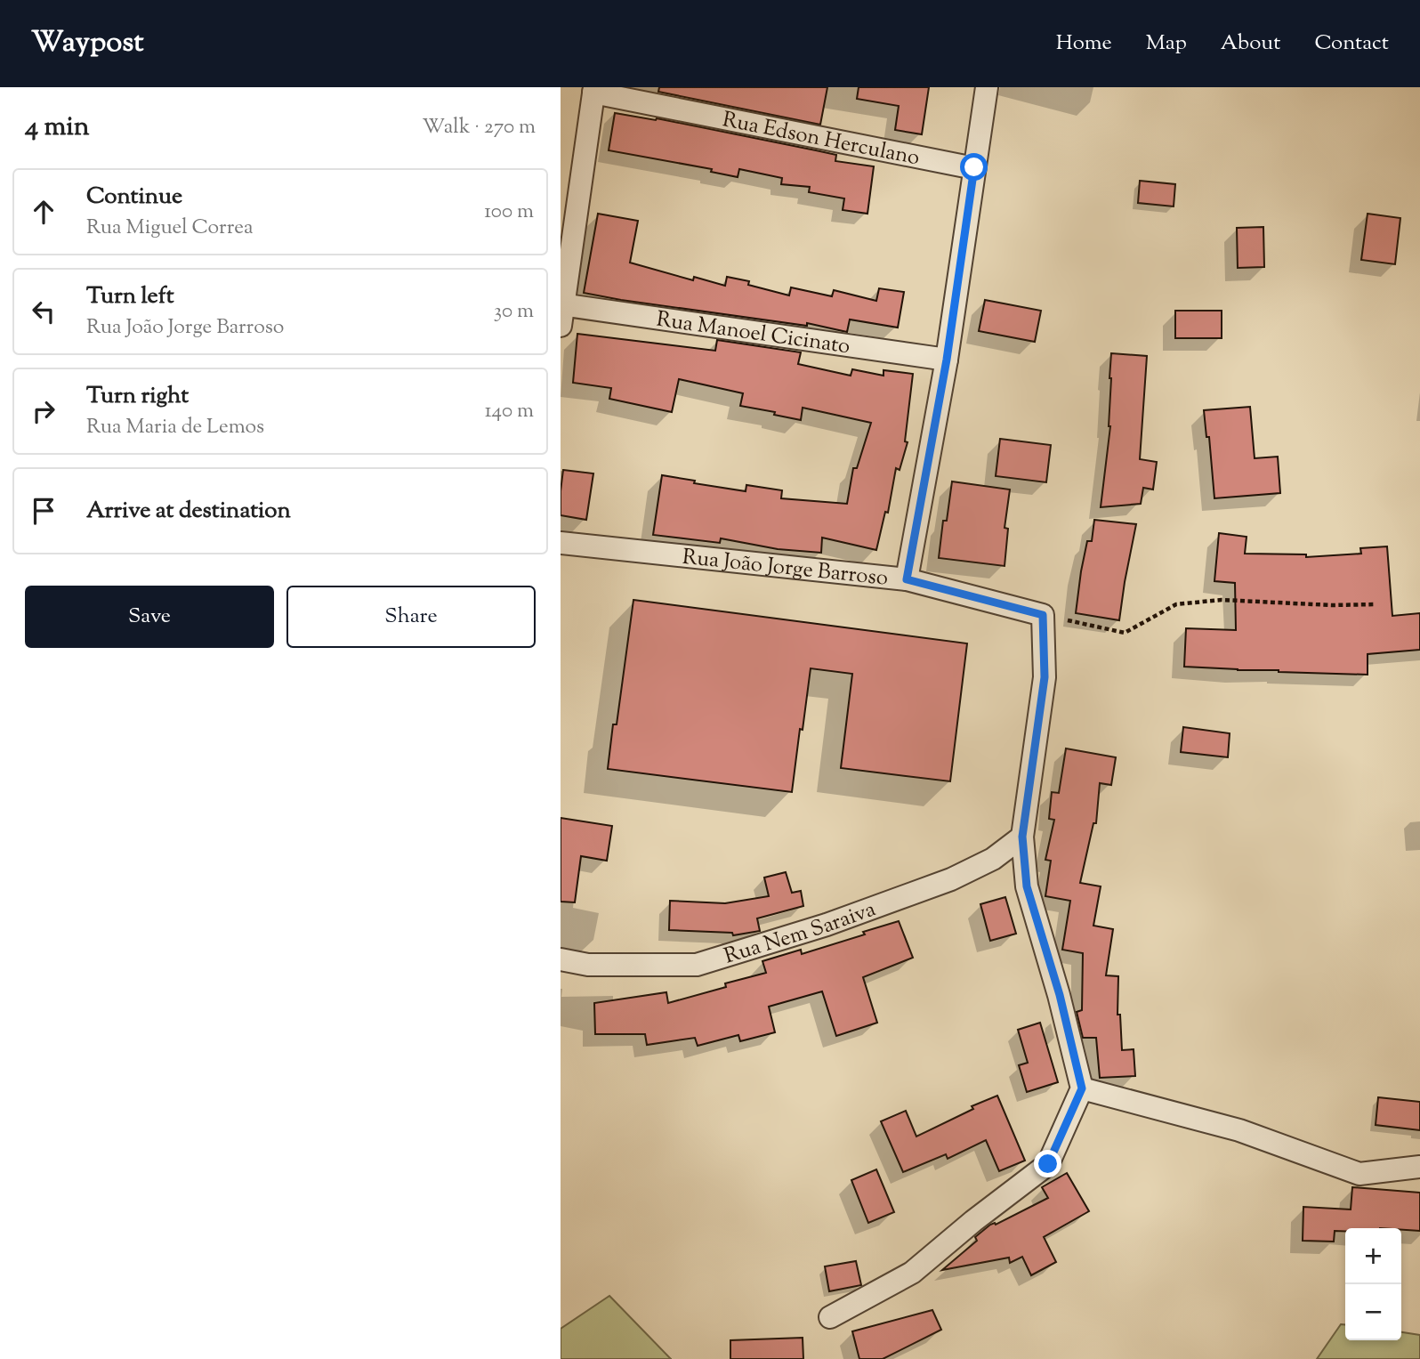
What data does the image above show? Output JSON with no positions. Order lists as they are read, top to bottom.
{
  "streets": {
    "street": [
      "Rua Edson Herculano",
      "Rua Manoel Cicinato",
      "Rua João Jorge Barroso",
      "Rua Nem Saraiva"
    ]
  },
  "page": {
    "header": "Waypost",
    "nav": [
      "Home",
      "Map",
      "About",
      "Contact"
    ],
    "heading": ["4 min", "Walk · 270 m"],
    "list": [
      ["Continue", "Rua Miguel Correa", "100 m"],
      ["Turn left", "Rua João Jorge Barroso", "30 m"],
      ["Turn right", "Rua Maria de Lemos", "140 m"],
      "Arrive at destination"
    ],
    "buttons": ["Save", "Share"],
    "map_buttons": ["+", "−"]
  }
}
